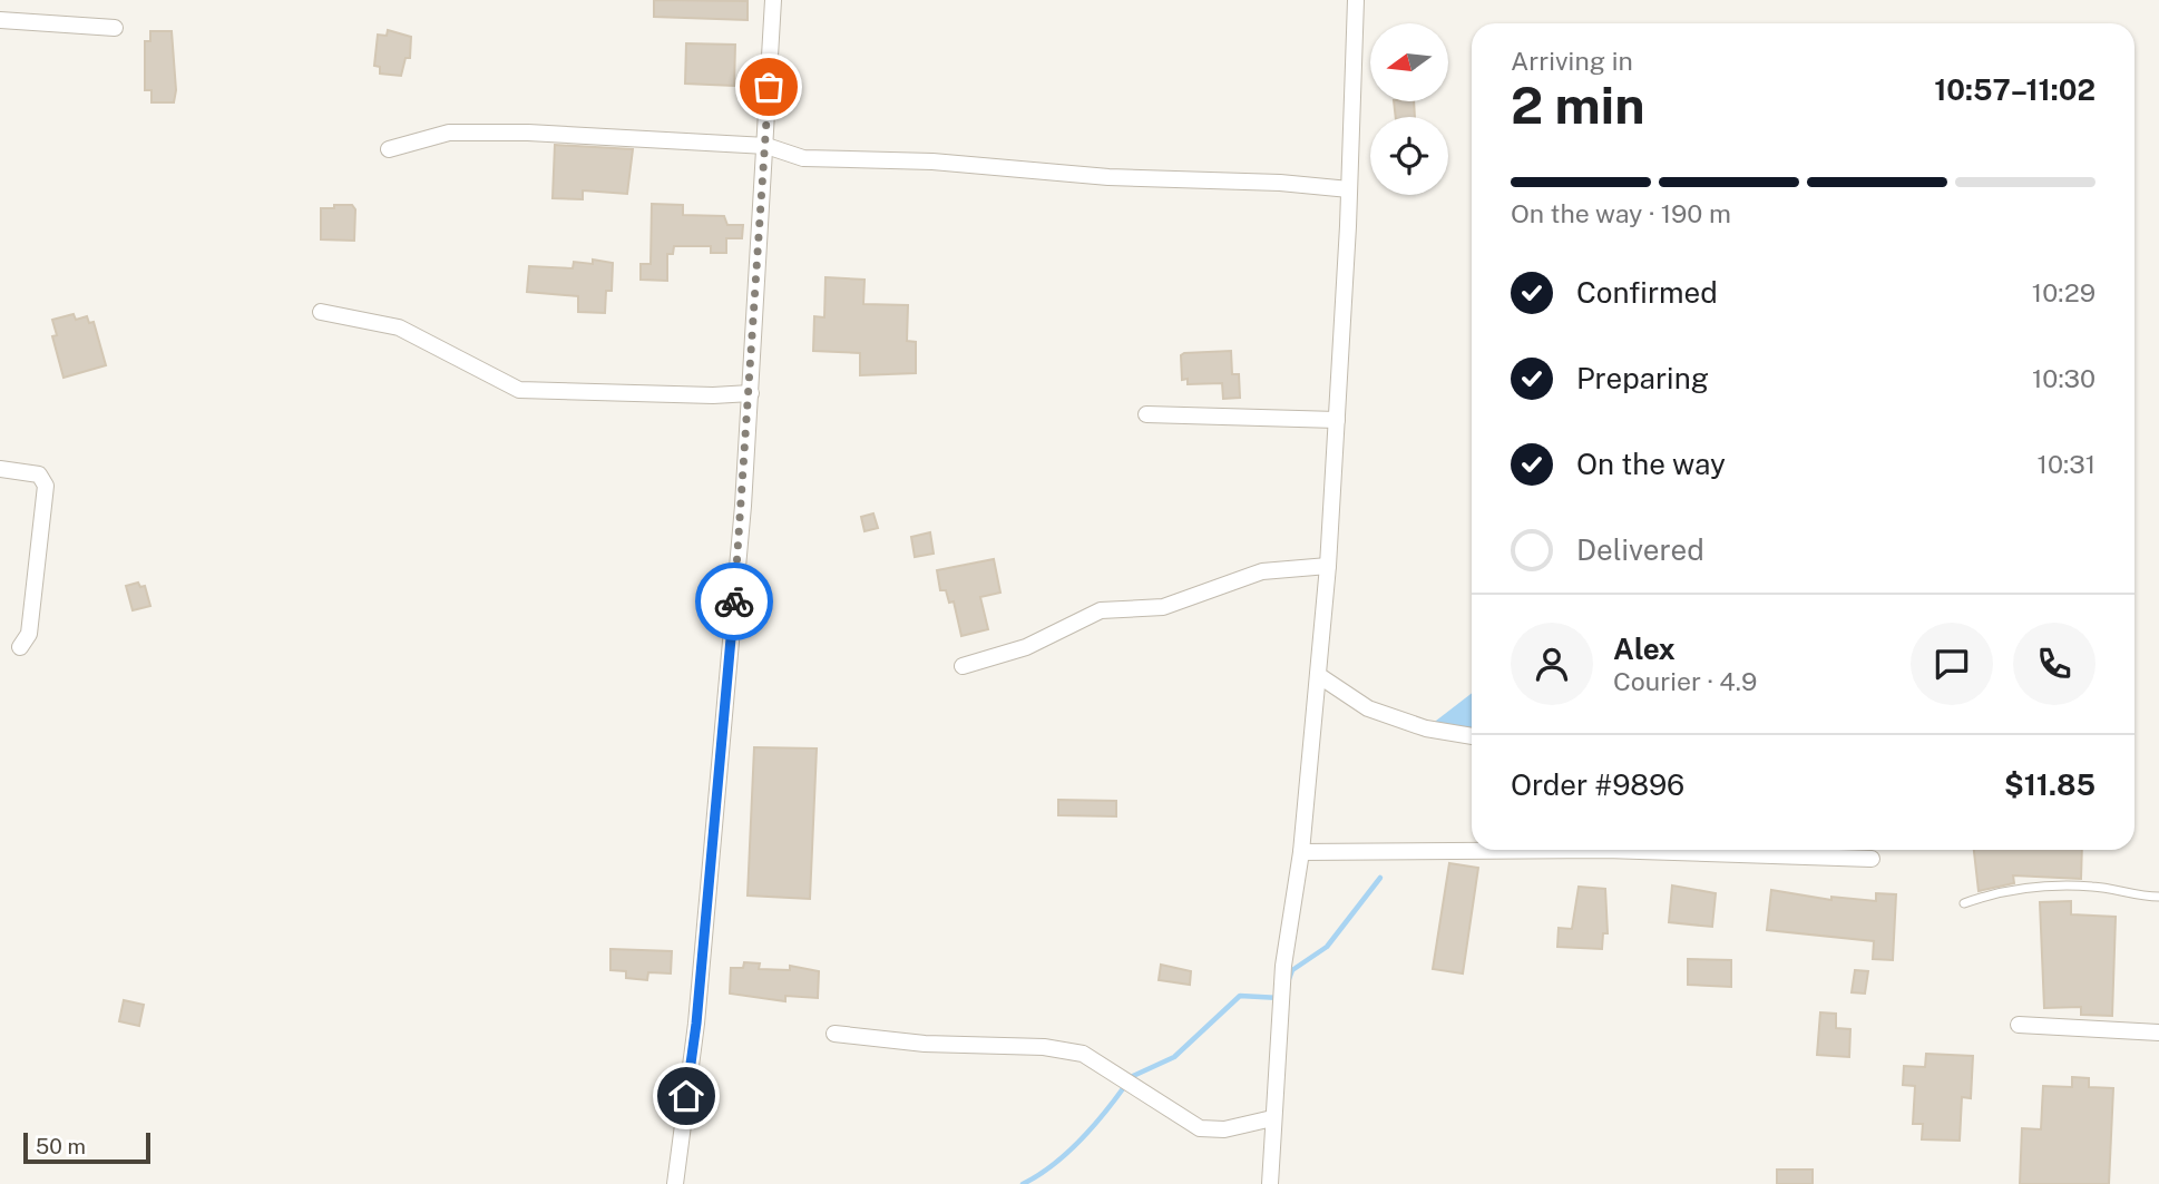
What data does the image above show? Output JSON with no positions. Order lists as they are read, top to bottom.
{
  "scale_bar": "50 m",
  "north": "left",
  "page": {
    "heading": ["2 min", "Arriving in", "10:57–11:02"],
    "panel": [
      "Alex",
      "Courier · 4.9",
      "Order #9896",
      "$11.85"
    ],
    "bar": "On the way · 190 m",
    "list": [
      ["Confirmed", "10:29"],
      ["Preparing", "10:30"],
      ["On the way", "10:31"],
      "Delivered"
    ],
    "scale": "50 m"
  }
}
